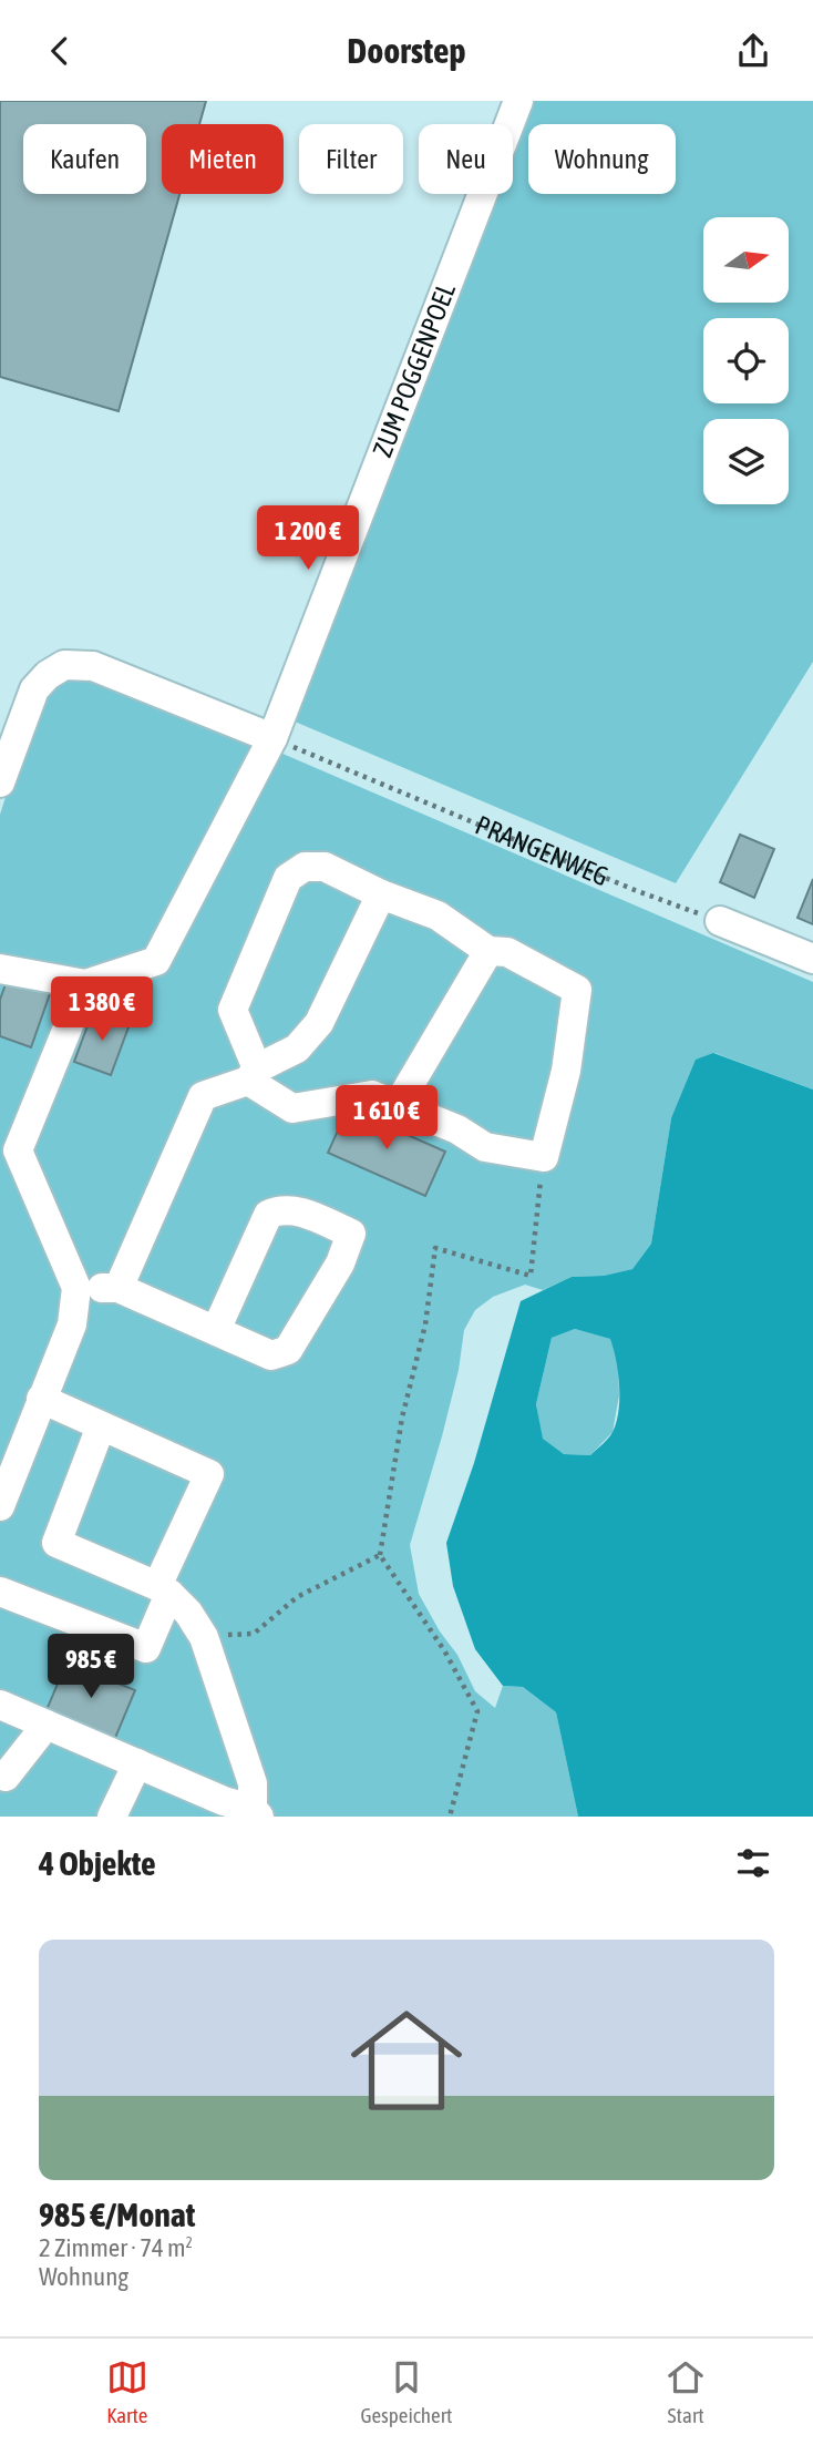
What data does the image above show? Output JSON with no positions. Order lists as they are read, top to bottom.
{
  "streets": {
    "street": ["ZUM POGGENPOEL"],
    "path": ["PRANGENWEG"]
  },
  "crossings": [
    ["ZUM POGGENPOEL", "PRANGENWEG"]
  ],
  "north": "right",
  "page": {
    "header": "Doorstep",
    "chip": [
      "Kaufen",
      "Mieten",
      "Filter",
      "Neu",
      "Wohnung"
    ],
    "price": [
      "1 200 €",
      "1 380 €",
      "1 610 €",
      "985 €"
    ],
    "heading": "4 Objekte",
    "list": [
      {
        "name": "985 €/Monat",
        "note": "2 Zimmer · 74 m² · Wohnung"
      }
    ],
    "tabs": ["Karte", "Gespeichert", "Start"]
  }
}
